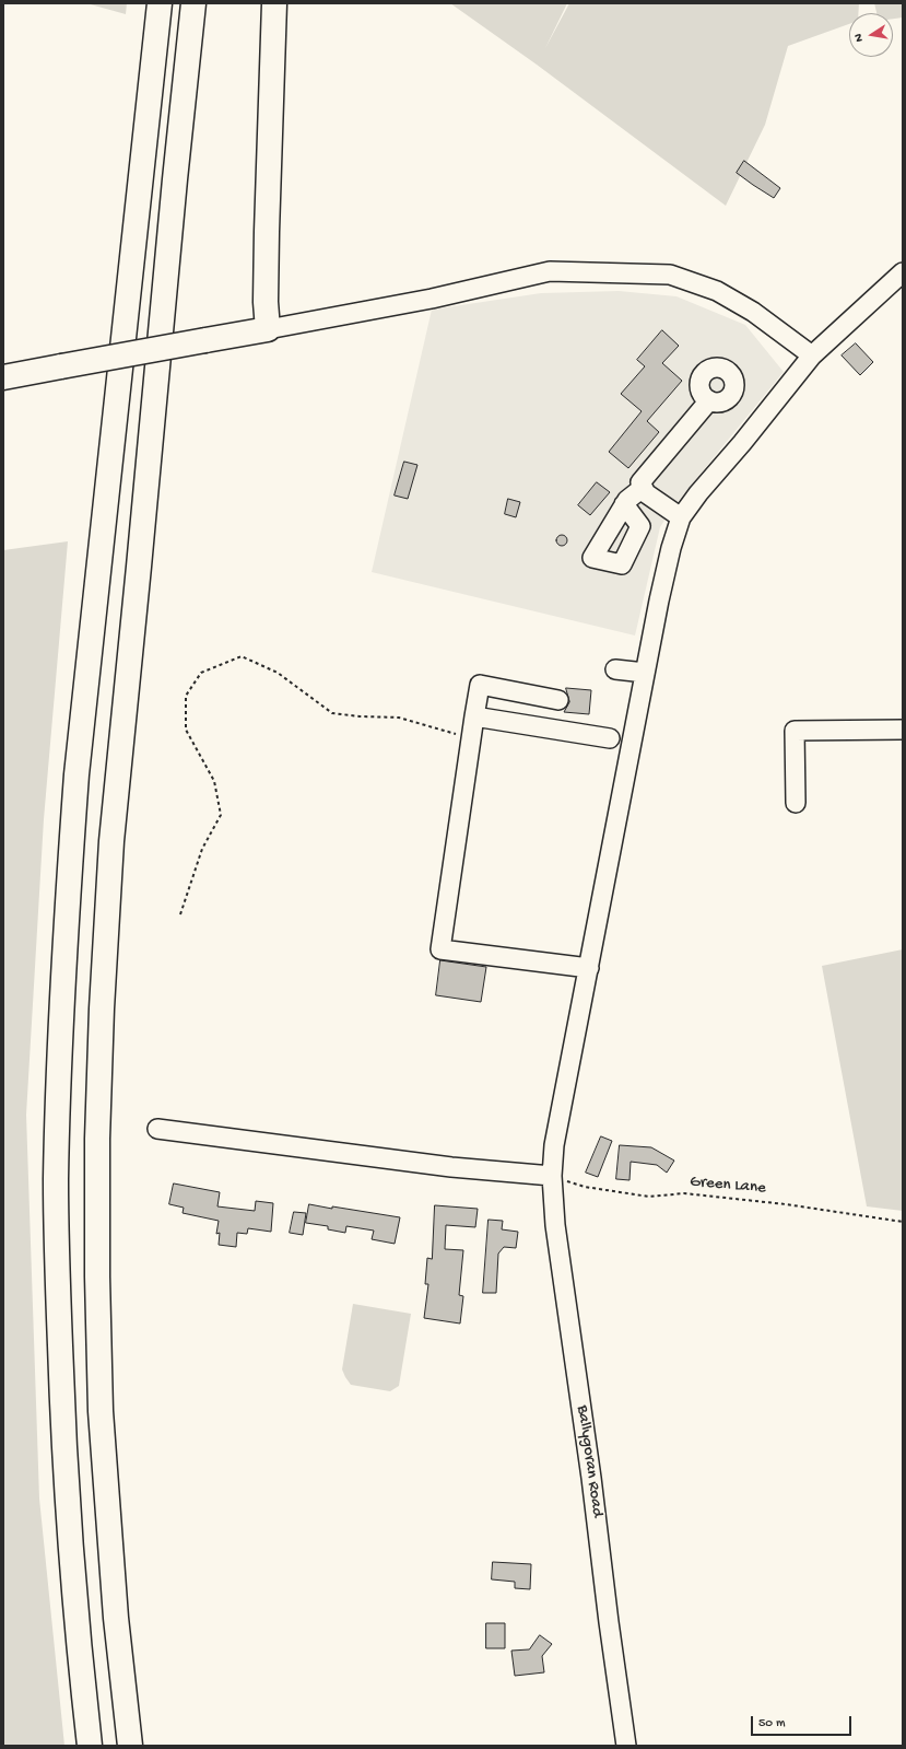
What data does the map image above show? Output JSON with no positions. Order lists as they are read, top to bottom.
{
  "streets": {
    "street": ["Ballygoran Road"],
    "path": ["Green Lane"]
  },
  "crossings": [
    ["Green Lane", "Ballygoran Road"]
  ],
  "scale_bar": "50 m",
  "north": "left"
}
